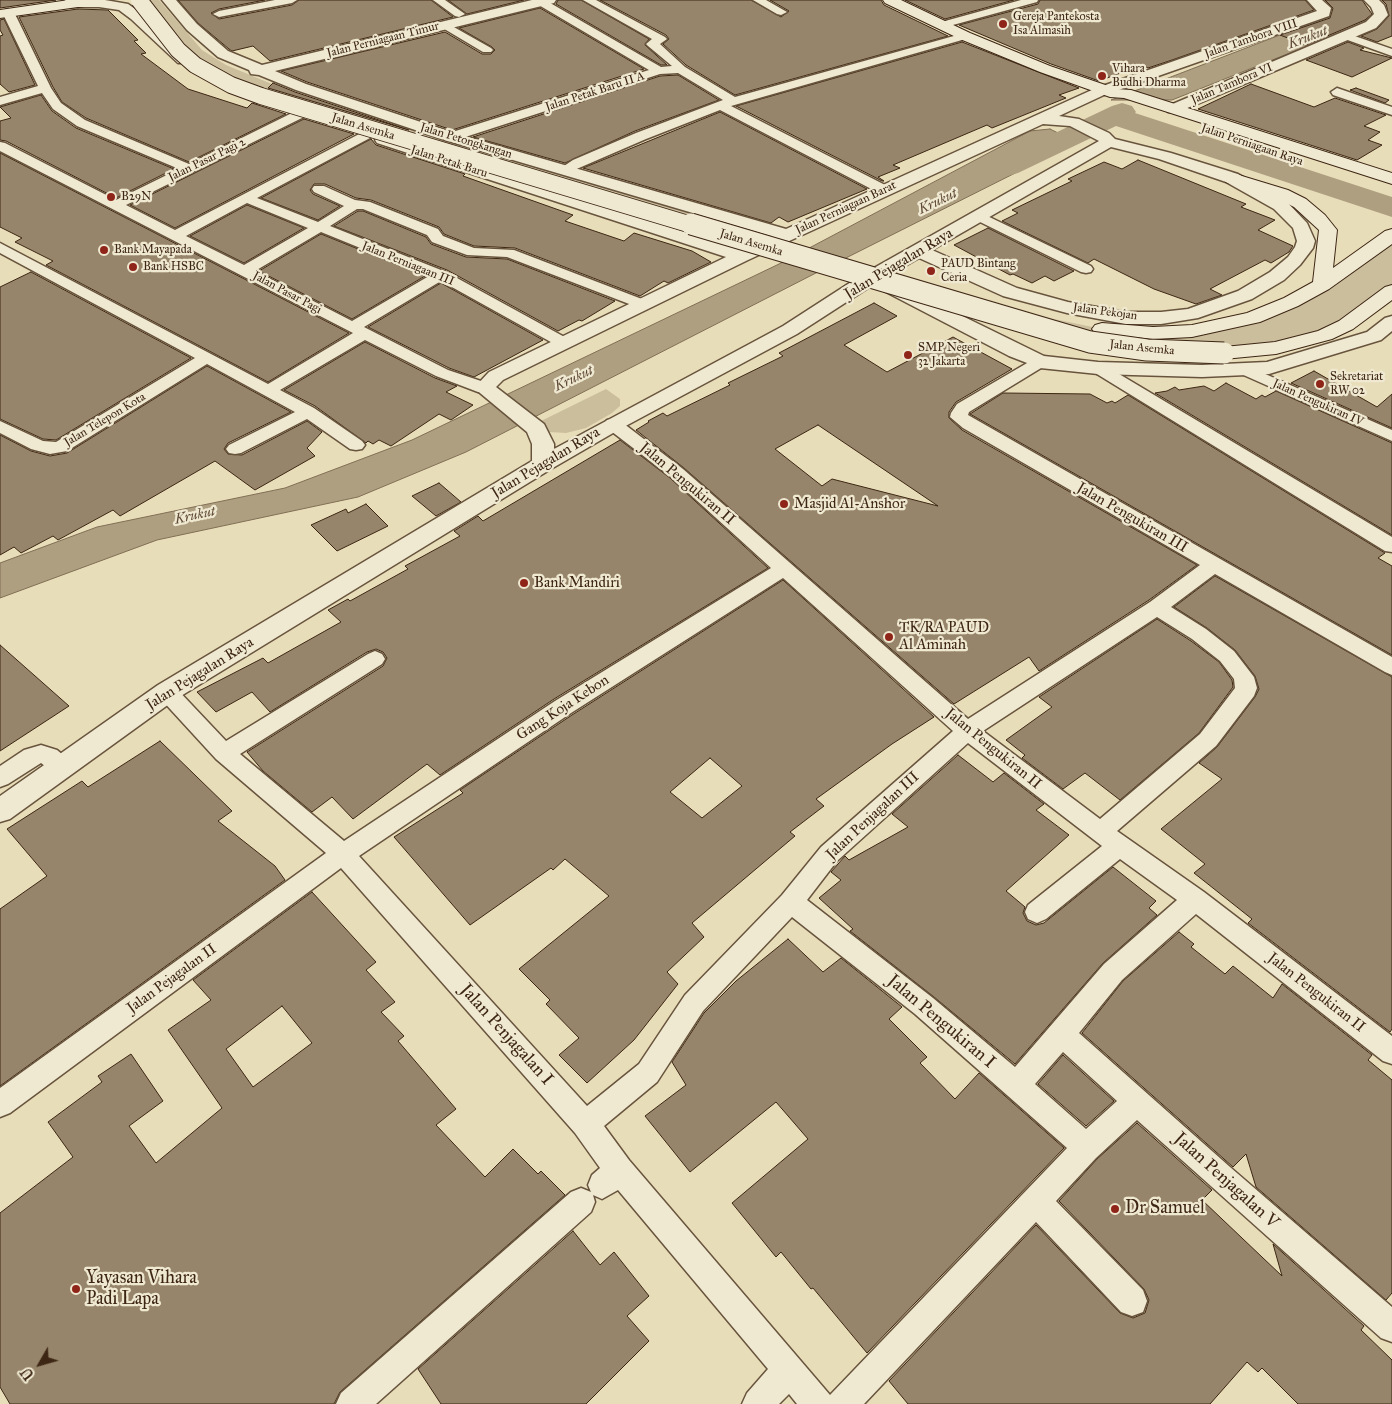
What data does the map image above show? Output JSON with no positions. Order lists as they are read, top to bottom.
{
  "streets": {
    "main road": ["Jalan Asemka", "Jalan Perniagaan Raya"],
    "street": [
      "Jalan Tambora VIII",
      "Jalan Perniagaan Timur",
      "Jalan Tambora VI",
      "Jalan Petak Baru II A",
      "Jalan Petongkangan",
      "Jalan Pasar Pagi 2",
      "Jalan Petak Baru",
      "Jalan Perniagaan Barat",
      "Jalan Perniagaan III",
      "Jalan Pejagalan Raya",
      "Jalan Pasar Pagi",
      "Jalan Pekojan",
      "Jalan Pengukiran IV",
      "Jalan Telepon Kota",
      "Jalan Pengukiran II",
      "Jalan Pengukiran III",
      "Gang Koja Kebon",
      "Jalan Penjagalan III",
      "Jalan Pejagalan II",
      "Jalan Pengukiran I",
      "Jalan Penjagalan I",
      "Jalan Penjagalan V"
    ]
  },
  "crossings": [
    ["Jalan Tambora VIII", "Jalan Perniagaan Raya"],
    ["Jalan Tambora VIII", "Jalan Perniagaan Barat"],
    ["Jalan Perniagaan Timur", "Jalan Petongkangan"],
    ["Jalan Perniagaan Timur", "Jalan Petak Baru"],
    ["Jalan Tambora VI", "Jalan Perniagaan Raya"],
    ["Jalan Petak Baru II A", "Jalan Petongkangan"],
    ["Jalan Petongkangan", "Jalan Perniagaan Barat"],
    ["Jalan Perniagaan Raya", "Jalan Perniagaan Barat"],
    ["Jalan Pasar Pagi 2", "Jalan Petak Baru"],
    ["Jalan Pasar Pagi 2", "Jalan Pasar Pagi"],
    ["Jalan Petak Baru", "Jalan Perniagaan Barat"],
    ["Jalan Perniagaan Barat", "Jalan Perniagaan III"],
    ["Jalan Perniagaan Barat", "Jalan Pasar Pagi"],
    ["Jalan Perniagaan Barat", "Jalan Pekojan"],
    ["Jalan Pejagalan Raya", "Jalan Pasar Pagi"],
    ["Jalan Pejagalan Raya", "Jalan Pekojan"],
    ["Jalan Pejagalan Raya", "Jalan Pengukiran II"],
    ["Jalan Pejagalan Raya", "Jalan Penjagalan I"],
    ["Jalan Pengukiran II", "Gang Koja Kebon"],
    ["Jalan Pengukiran II", "Jalan Penjagalan III"],
    ["Jalan Pengukiran III", "Jalan Penjagalan III"],
    ["Gang Koja Kebon", "Jalan Pejagalan II"],
    ["Gang Koja Kebon", "Jalan Penjagalan I"],
    ["Jalan Penjagalan III", "Jalan Pengukiran I"],
    ["Jalan Penjagalan III", "Jalan Penjagalan I"],
    ["Jalan Pejagalan II", "Jalan Penjagalan I"]
  ],
  "water": ["Krukut"],
  "places": [
    "Gereja Pantekosta Isa Almasih",
    "Vihara Budhi Dharma",
    "B29N",
    "Bank Mayapada",
    "Bank HSBC",
    "PAUD Bintang Ceria",
    "SMP Negeri 32 Jakarta",
    "Sekretariat RW 02",
    "Masjid Al-Anshor",
    "Bank Mandiri",
    "TK/RA PAUD Al Aminah",
    "Dr Samuel",
    "Yayasan Vihara Padi Lapa"
  ],
  "north": "bottom left"
}
